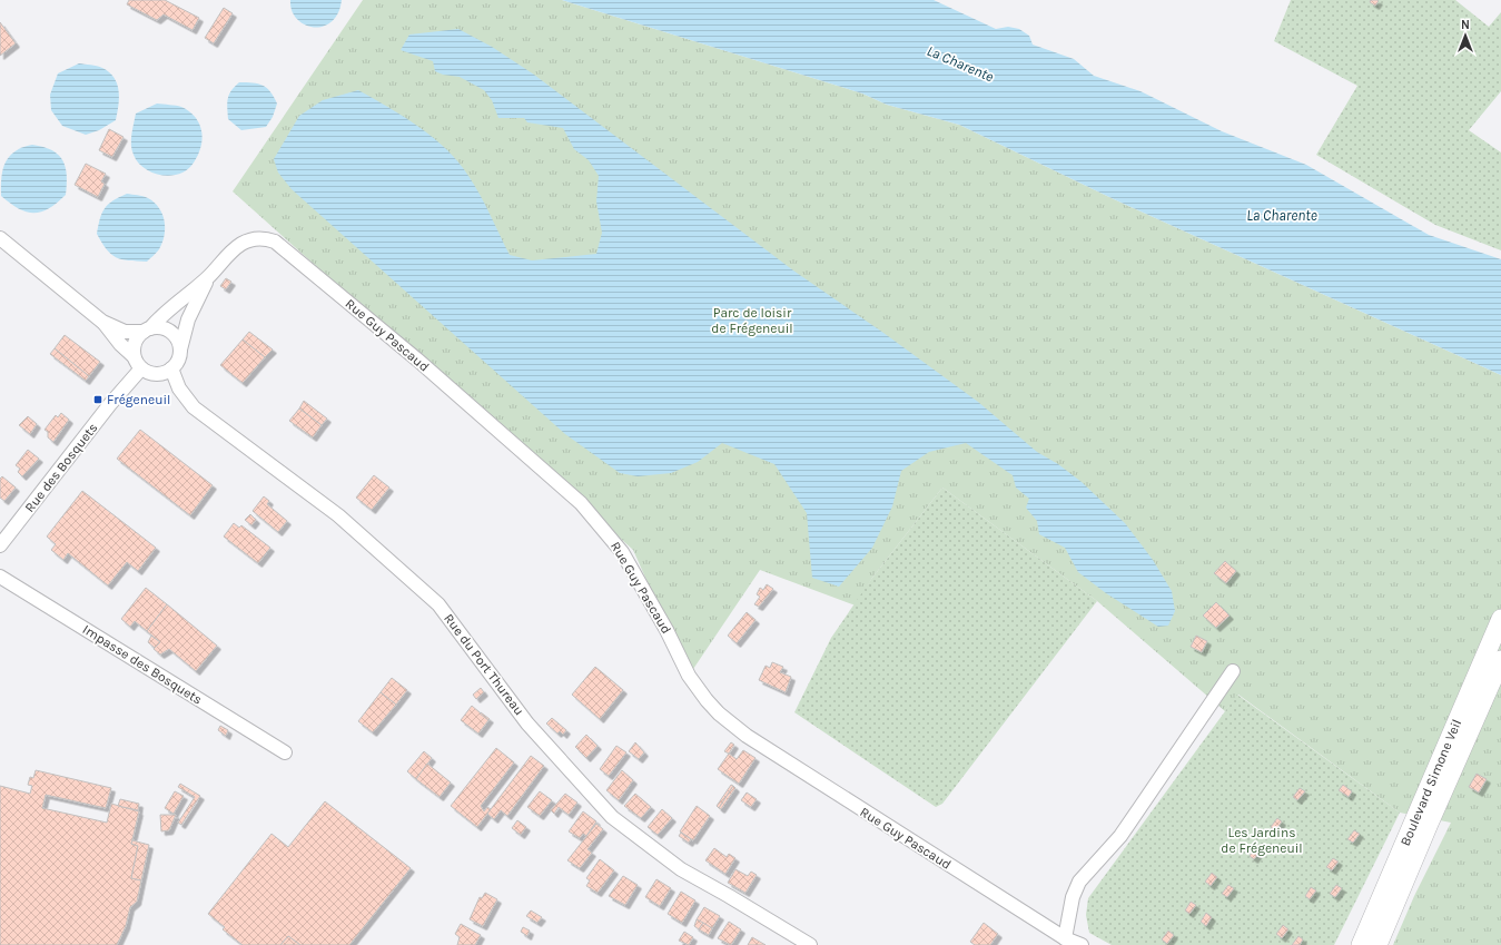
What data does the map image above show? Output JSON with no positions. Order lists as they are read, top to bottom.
{
  "streets": {
    "main road": ["Boulevard Simone Veil"],
    "street": [
      "Rue Guy Pascaud",
      "Rue des Bosquets",
      "Impasse des Bosquets",
      "Rue du Port Thureau"
    ]
  },
  "crossings": [
    ["Rue Guy Pascaud", "Rue des Bosquets"],
    ["Rue Guy Pascaud", "Rue du Port Thureau"],
    ["Rue des Bosquets", "Rue du Port Thureau"]
  ],
  "water": ["La Charente"],
  "parks": ["Parc de loisir de Frégeneuil", "Les Jardins de Frégeneuil"],
  "places": {
    "transit": ["Frégeneuil"]
  },
  "north": "top"
}
